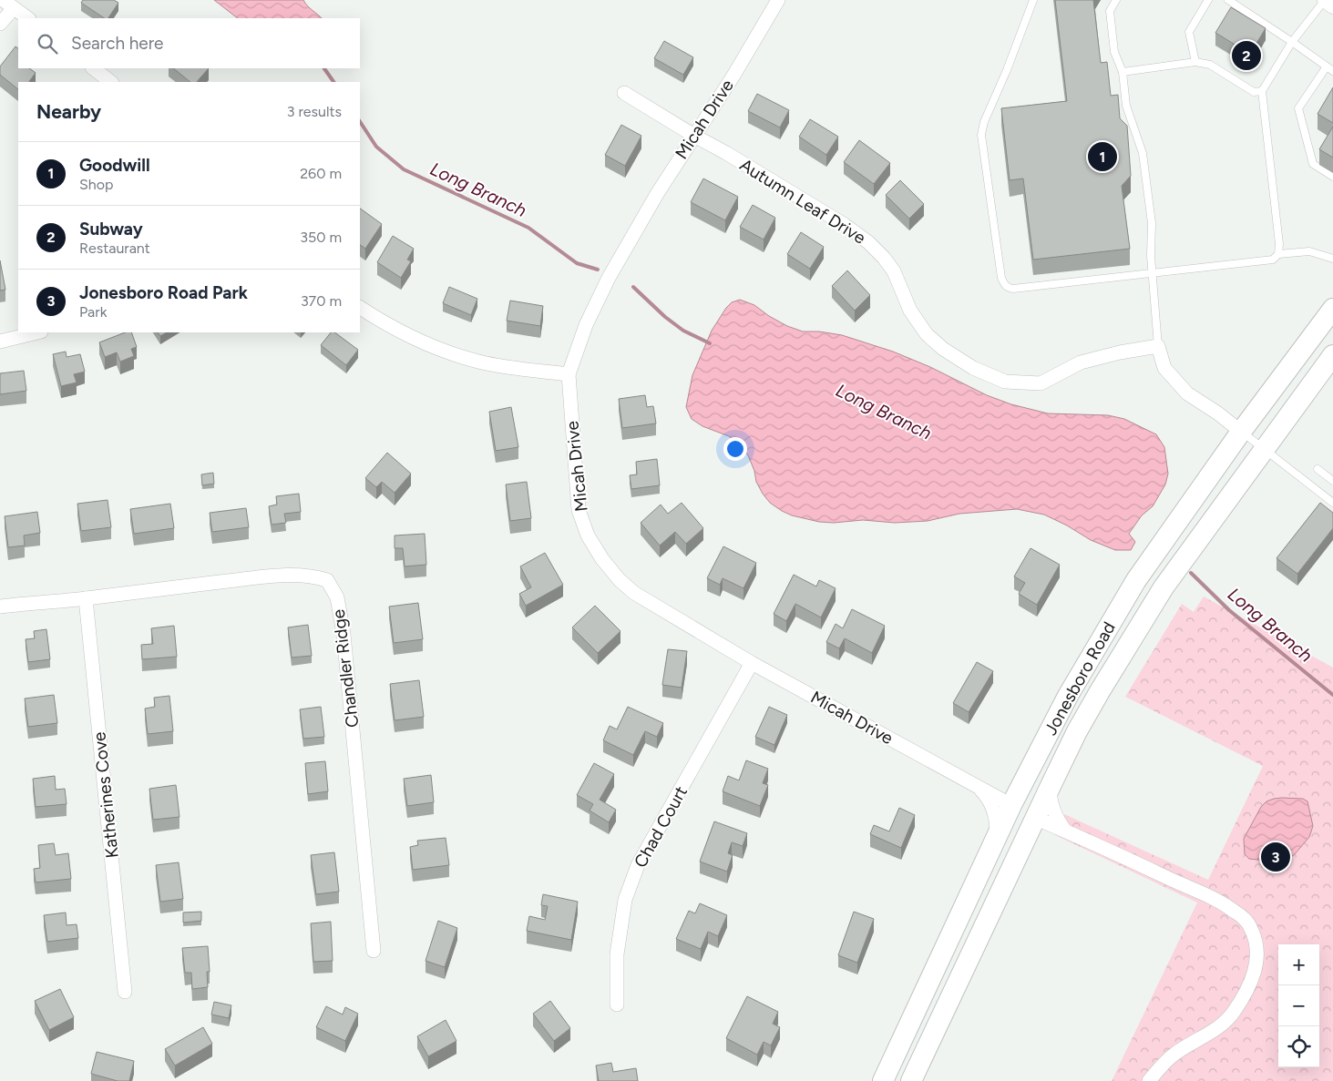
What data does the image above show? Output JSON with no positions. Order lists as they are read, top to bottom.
{
  "streets": {
    "main road": ["Jonesboro Road"],
    "street": [
      "Micah Drive",
      "Autumn Leaf Drive",
      "Chandler Ridge",
      "Katherines Cove",
      "Chad Court"
    ]
  },
  "crossings": [
    ["Micah Drive", "Autumn Leaf Drive"],
    ["Micah Drive", "Jonesboro Road"],
    ["Micah Drive", "Chad Court"],
    ["Chandler Ridge", "Katherines Cove"]
  ],
  "water": ["Long Branch"],
  "page": {
    "search": "Search here",
    "pins": ["2", "1", "3"],
    "heading": ["Nearby", "3 results"],
    "list": [
      {
        "mark": "1",
        "name": "Goodwill",
        "note": "Shop",
        "value": "260 m"
      },
      {
        "mark": "2",
        "name": "Subway",
        "note": "Restaurant",
        "value": "350 m"
      },
      {
        "mark": "3",
        "name": "Jonesboro Road Park",
        "note": "Park",
        "value": "370 m"
      }
    ],
    "map_buttons": ["+", "−"]
  }
}
